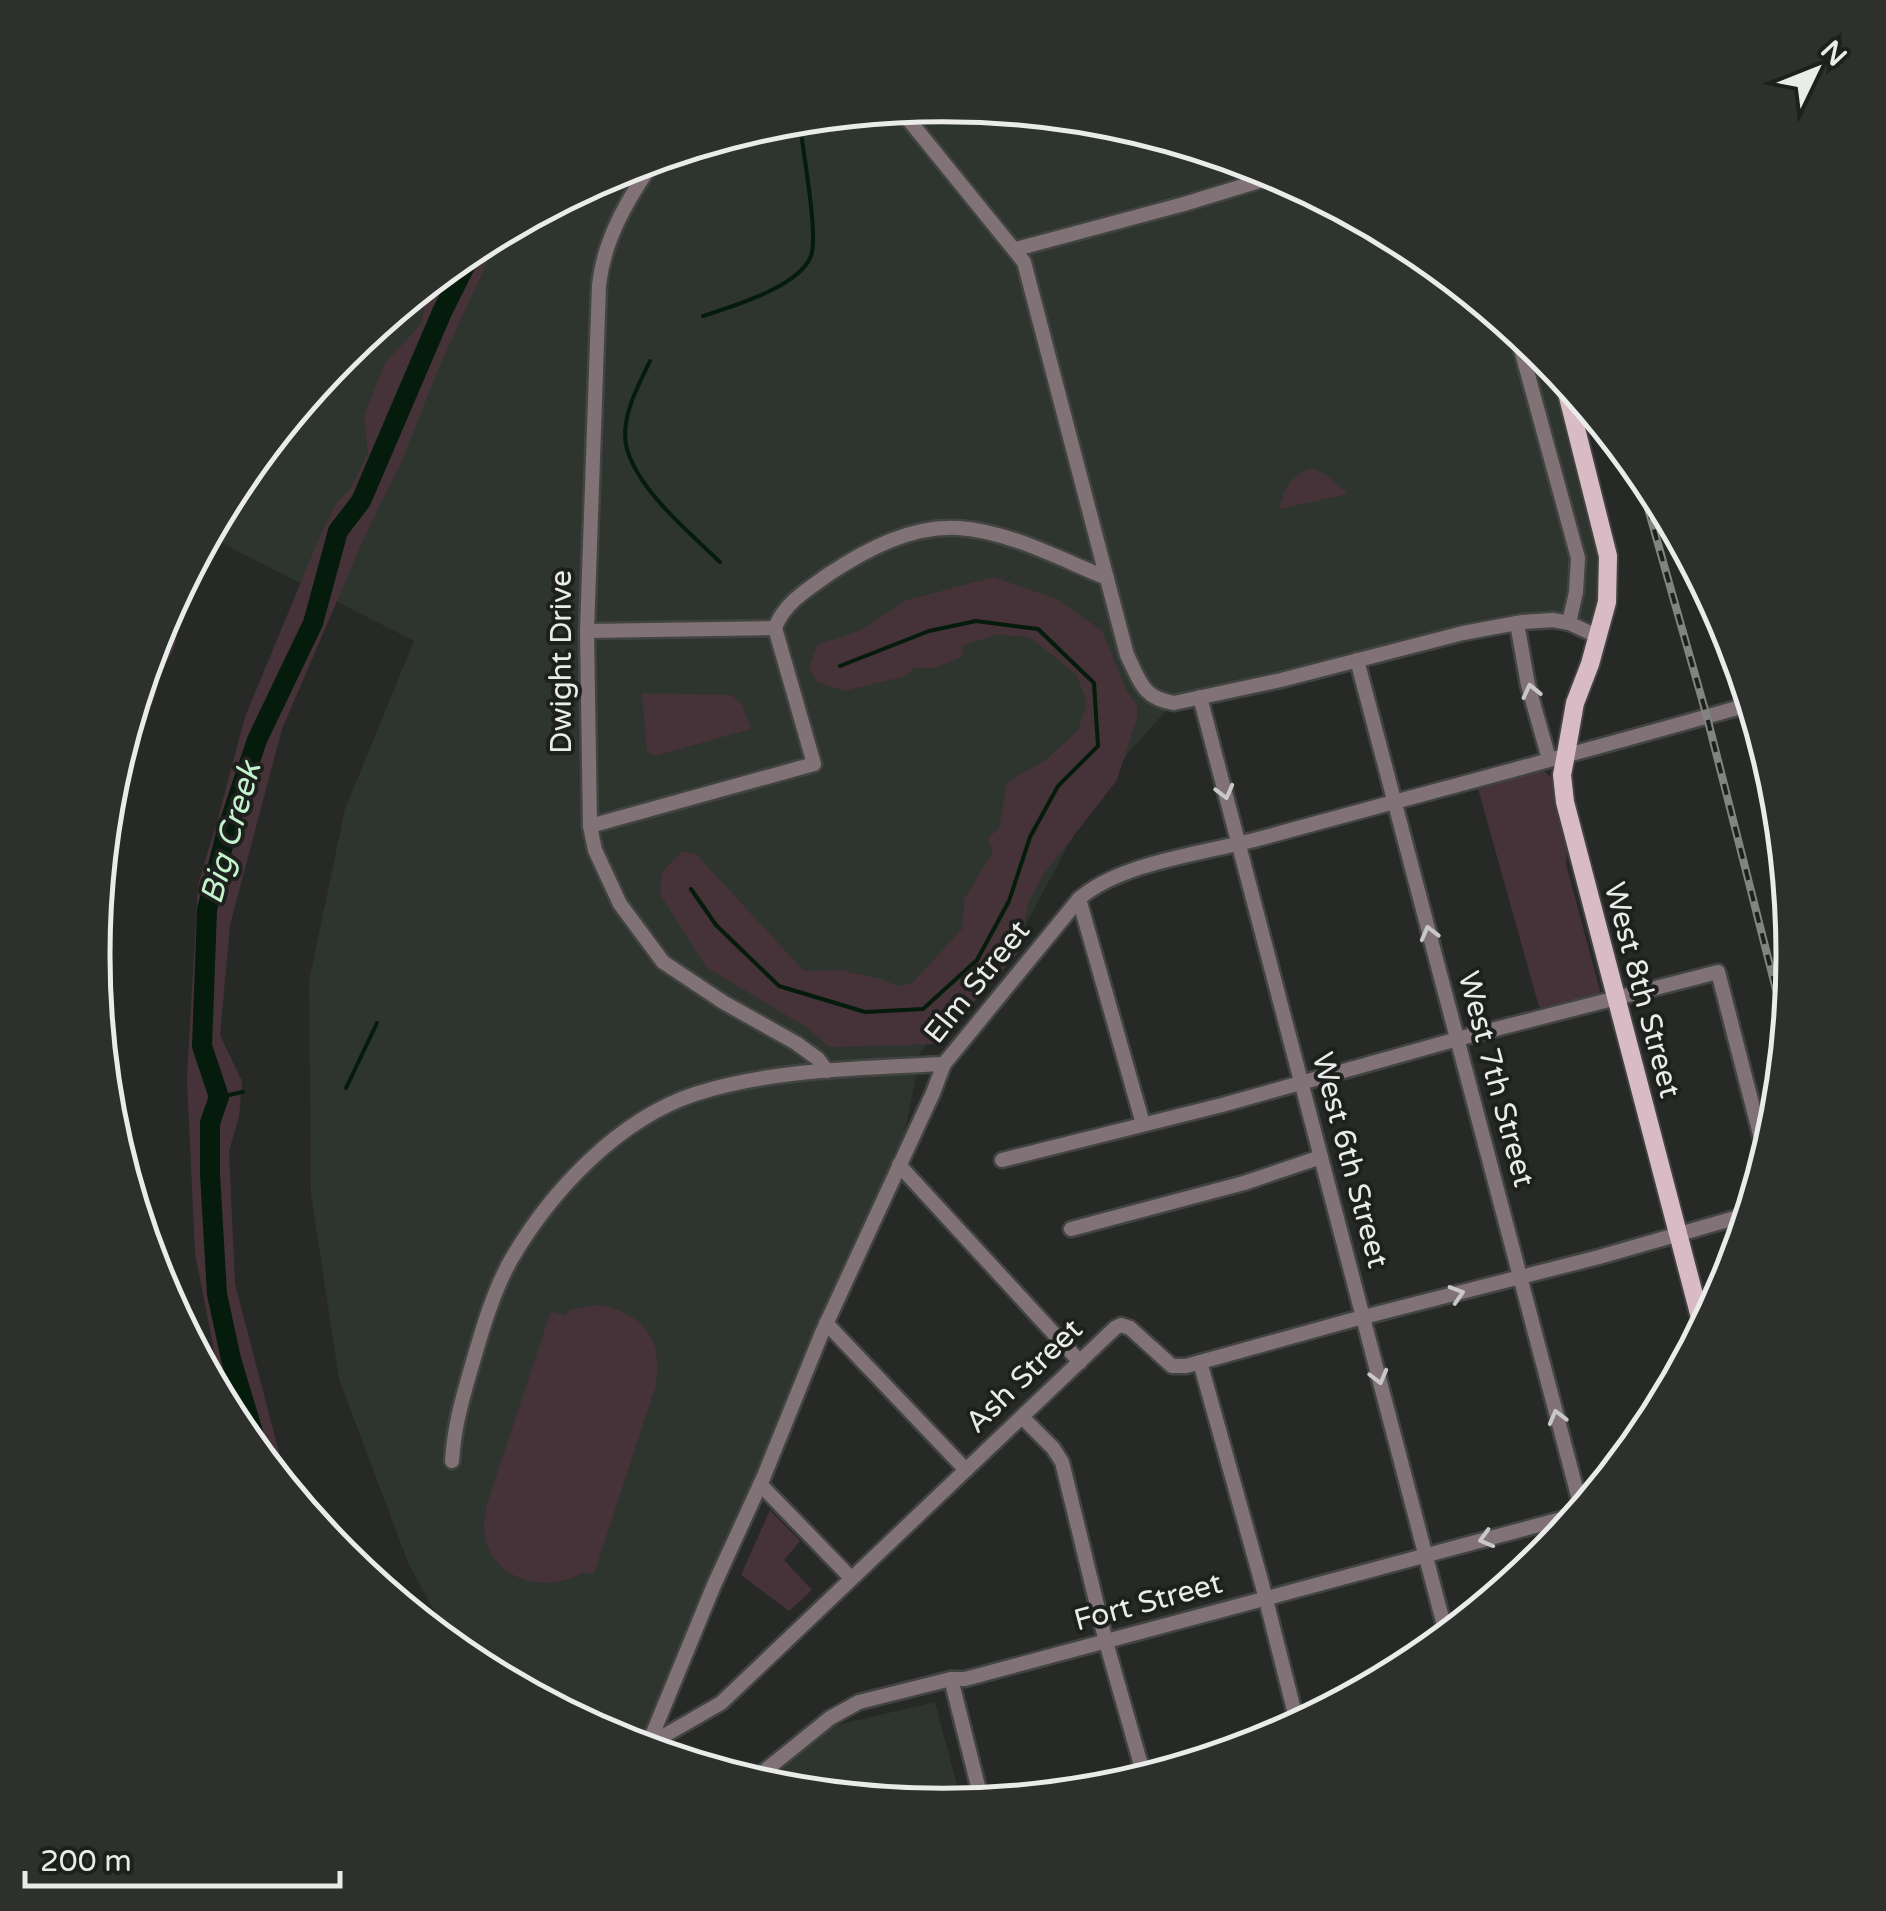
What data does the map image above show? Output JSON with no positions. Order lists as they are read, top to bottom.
{
  "streets": {
    "main road": ["West 8th Street"],
    "street": [
      "Dwight Drive",
      "Elm Street",
      "West 7th Street",
      "West 6th Street",
      "Ash Street",
      "Fort Street"
    ]
  },
  "crossings": [
    ["Elm Street", "West 8th Street"],
    ["Elm Street", "West 7th Street"],
    ["Elm Street", "West 6th Street"],
    ["West 8th Street", "Ash Street"],
    ["West 7th Street", "Ash Street"],
    ["West 6th Street", "Ash Street"],
    ["West 6th Street", "Fort Street"]
  ],
  "one_way": ["West 7th Street", "West 6th Street"],
  "water": ["Big Creek"],
  "scale_bar": "200 m",
  "north": "top right"
}
